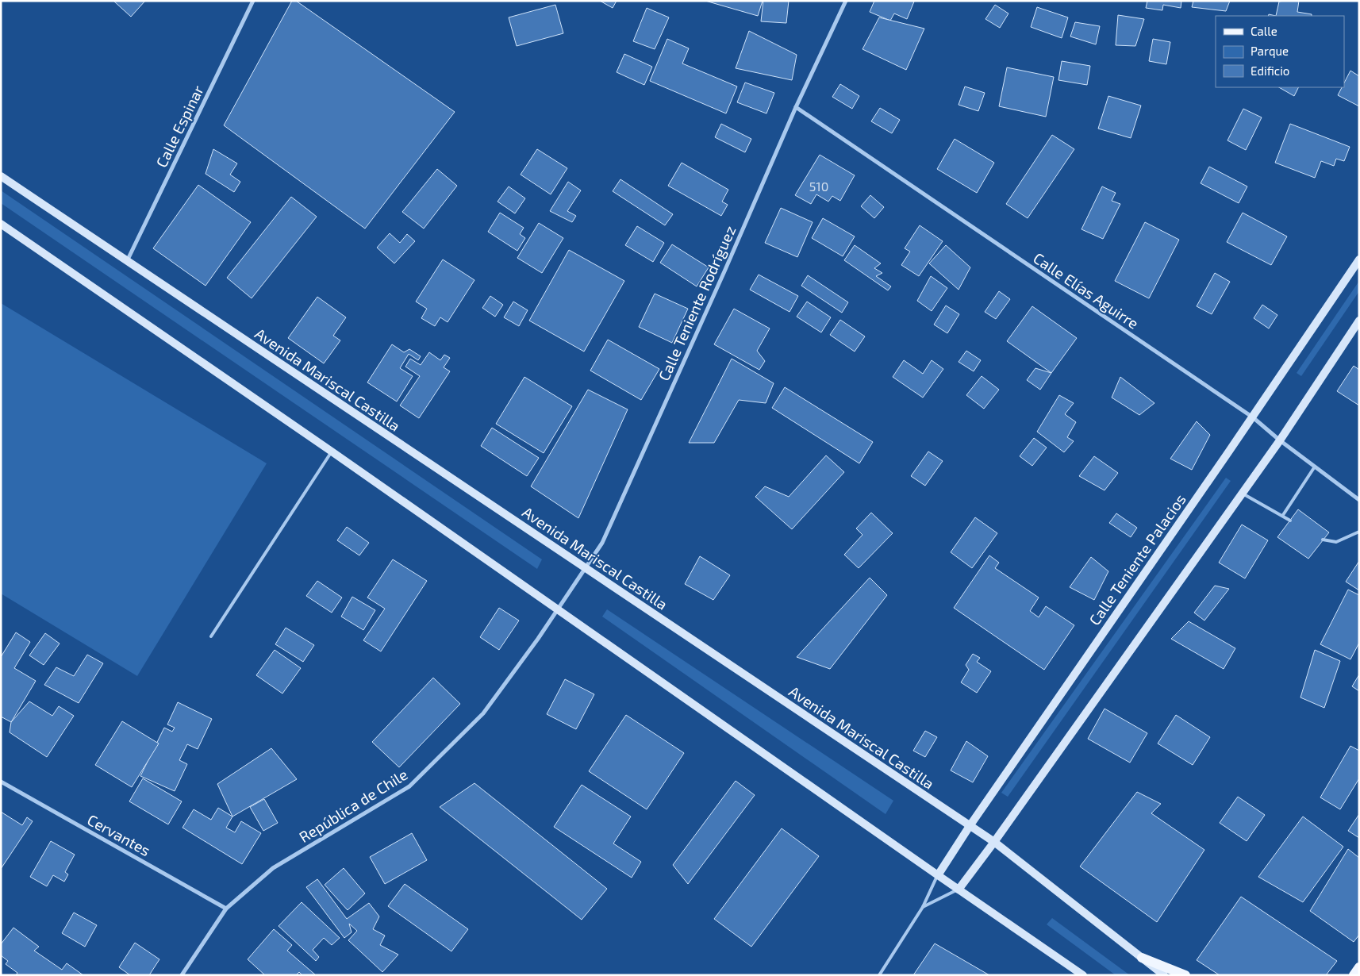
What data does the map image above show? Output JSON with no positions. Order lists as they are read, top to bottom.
{
  "streets": {
    "main road": ["Avenida Mariscal Castilla", "Calle Teniente Palacios"],
    "street": [
      "Calle Espinar",
      "Calle Elías Aguirre",
      "Calle Teniente Rodríguez",
      "República de Chile",
      "Cervantes"
    ]
  },
  "crossings": [
    ["Calle Espinar", "Avenida Mariscal Castilla"],
    ["Calle Elías Aguirre", "Calle Teniente Rodríguez"],
    ["Calle Elías Aguirre", "Calle Teniente Palacios"],
    ["Calle Teniente Rodríguez", "Avenida Mariscal Castilla"],
    ["Calle Teniente Rodríguez", "República de Chile"],
    ["Avenida Mariscal Castilla", "Calle Teniente Palacios"],
    ["República de Chile", "Cervantes"]
  ],
  "house_numbers": ["510"],
  "legend": ["Calle", "Parque", "Edificio"]
}
